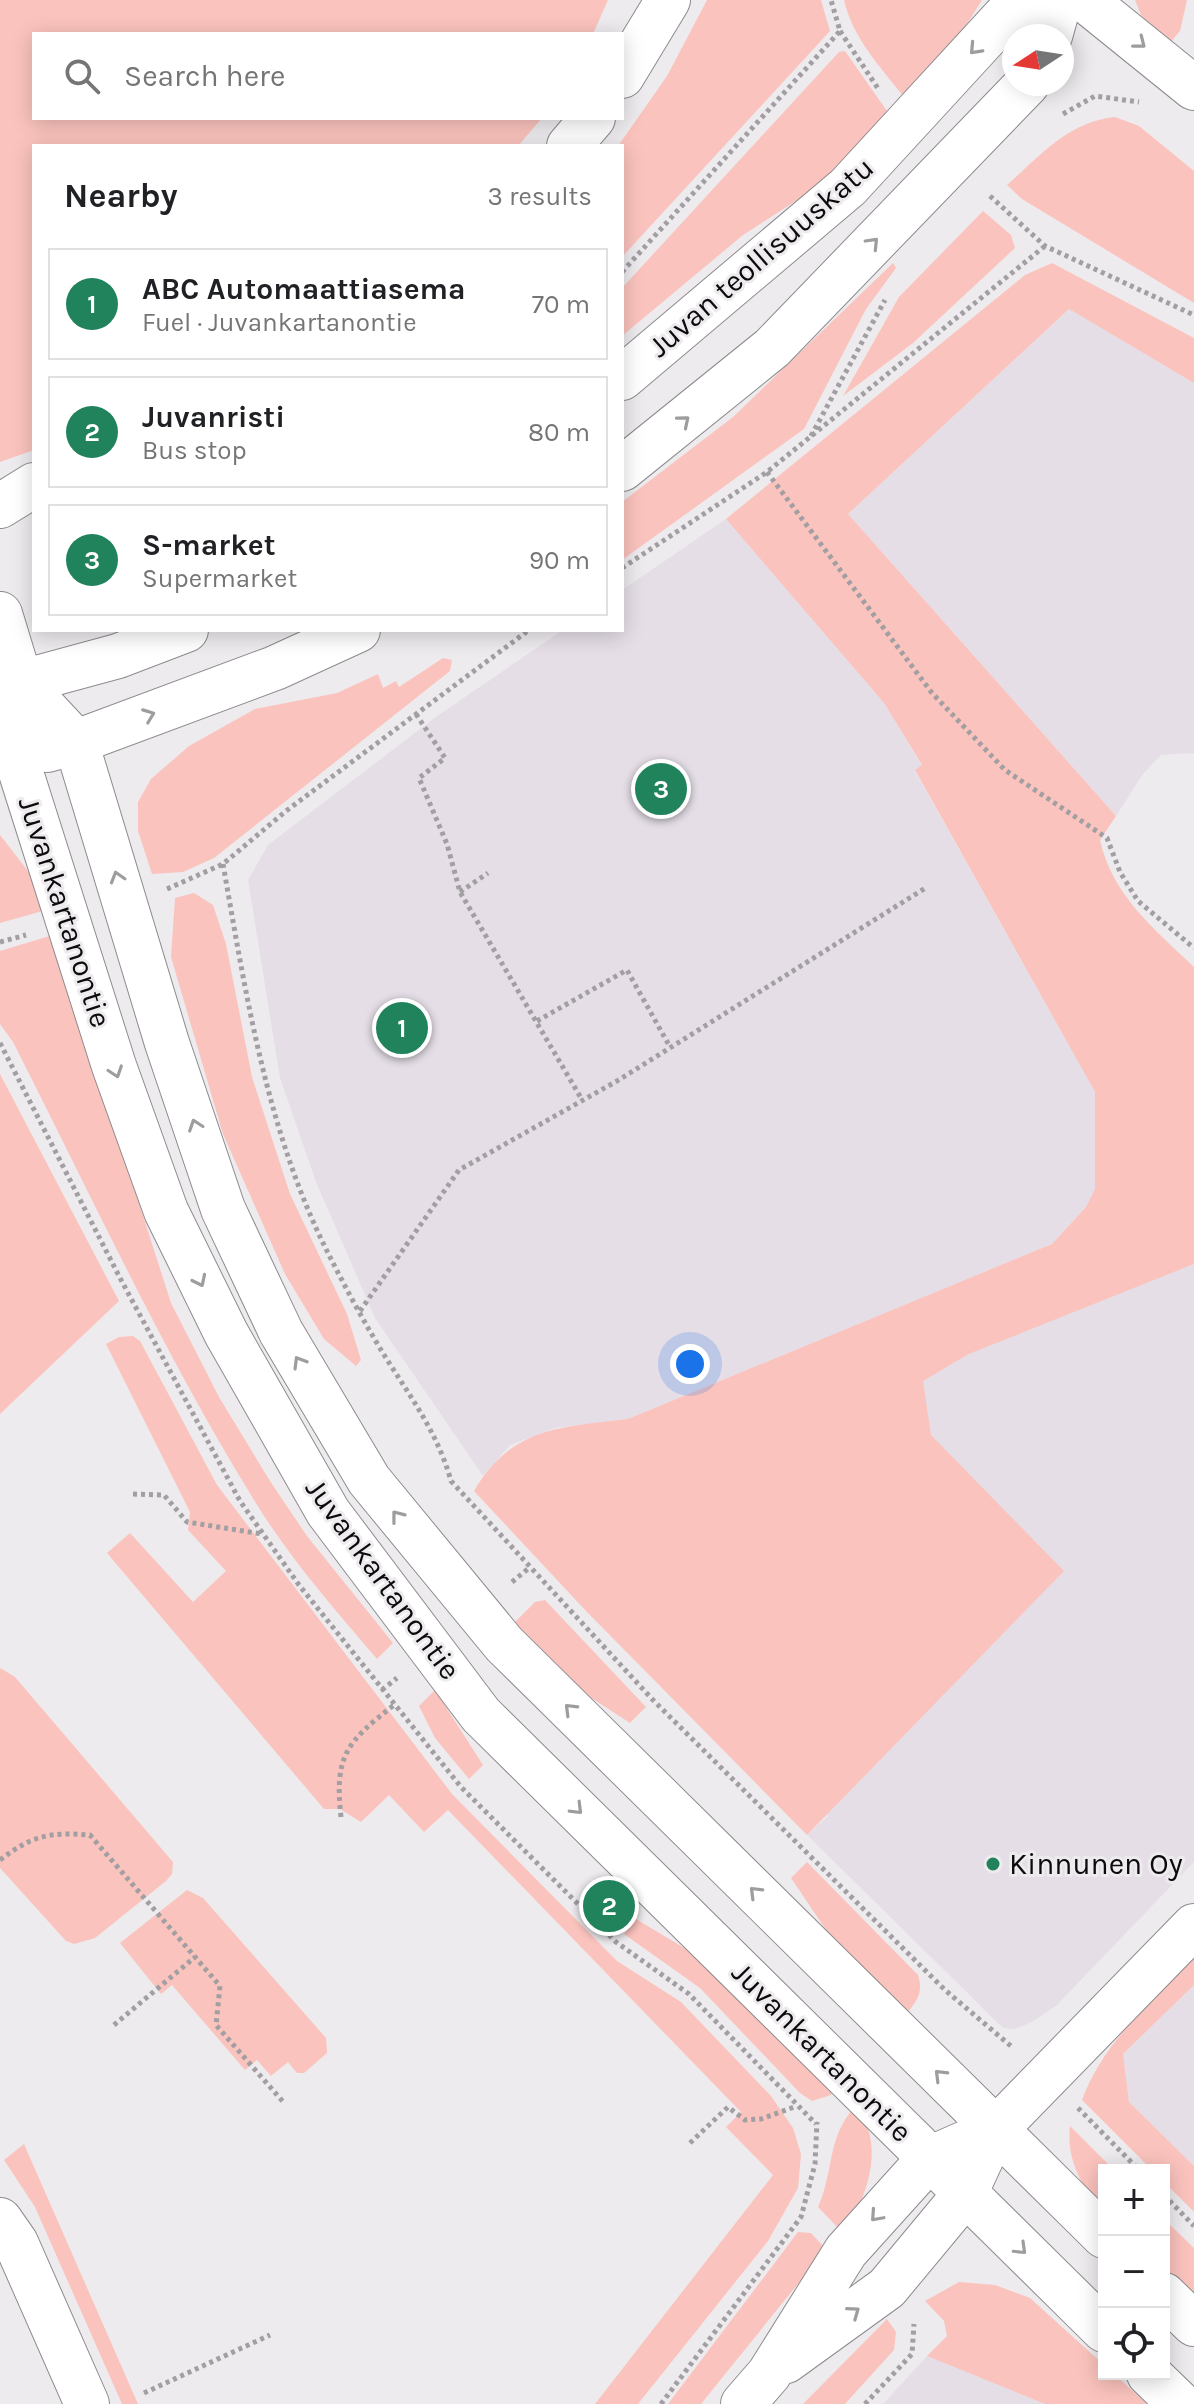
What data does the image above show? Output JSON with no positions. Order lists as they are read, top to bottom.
{
  "streets": {
    "main road": ["Juvan teollisuuskatu", "Juvankartanontie"]
  },
  "places": ["Kinnunen Oy"],
  "north": "left",
  "page": {
    "search": "Search here",
    "heading": ["Nearby", "3 results"],
    "list": [
      {
        "mark": "1",
        "name": "ABC Automaattiasema",
        "note": "Fuel · Juvankartanontie",
        "value": "70 m"
      },
      {
        "mark": "2",
        "name": "Juvanristi",
        "note": "Bus stop",
        "value": "80 m"
      },
      {
        "mark": "3",
        "name": "S-market",
        "note": "Supermarket",
        "value": "90 m"
      }
    ],
    "pins": ["3", "1", "2"],
    "map_buttons": ["+", "−"]
  }
}
